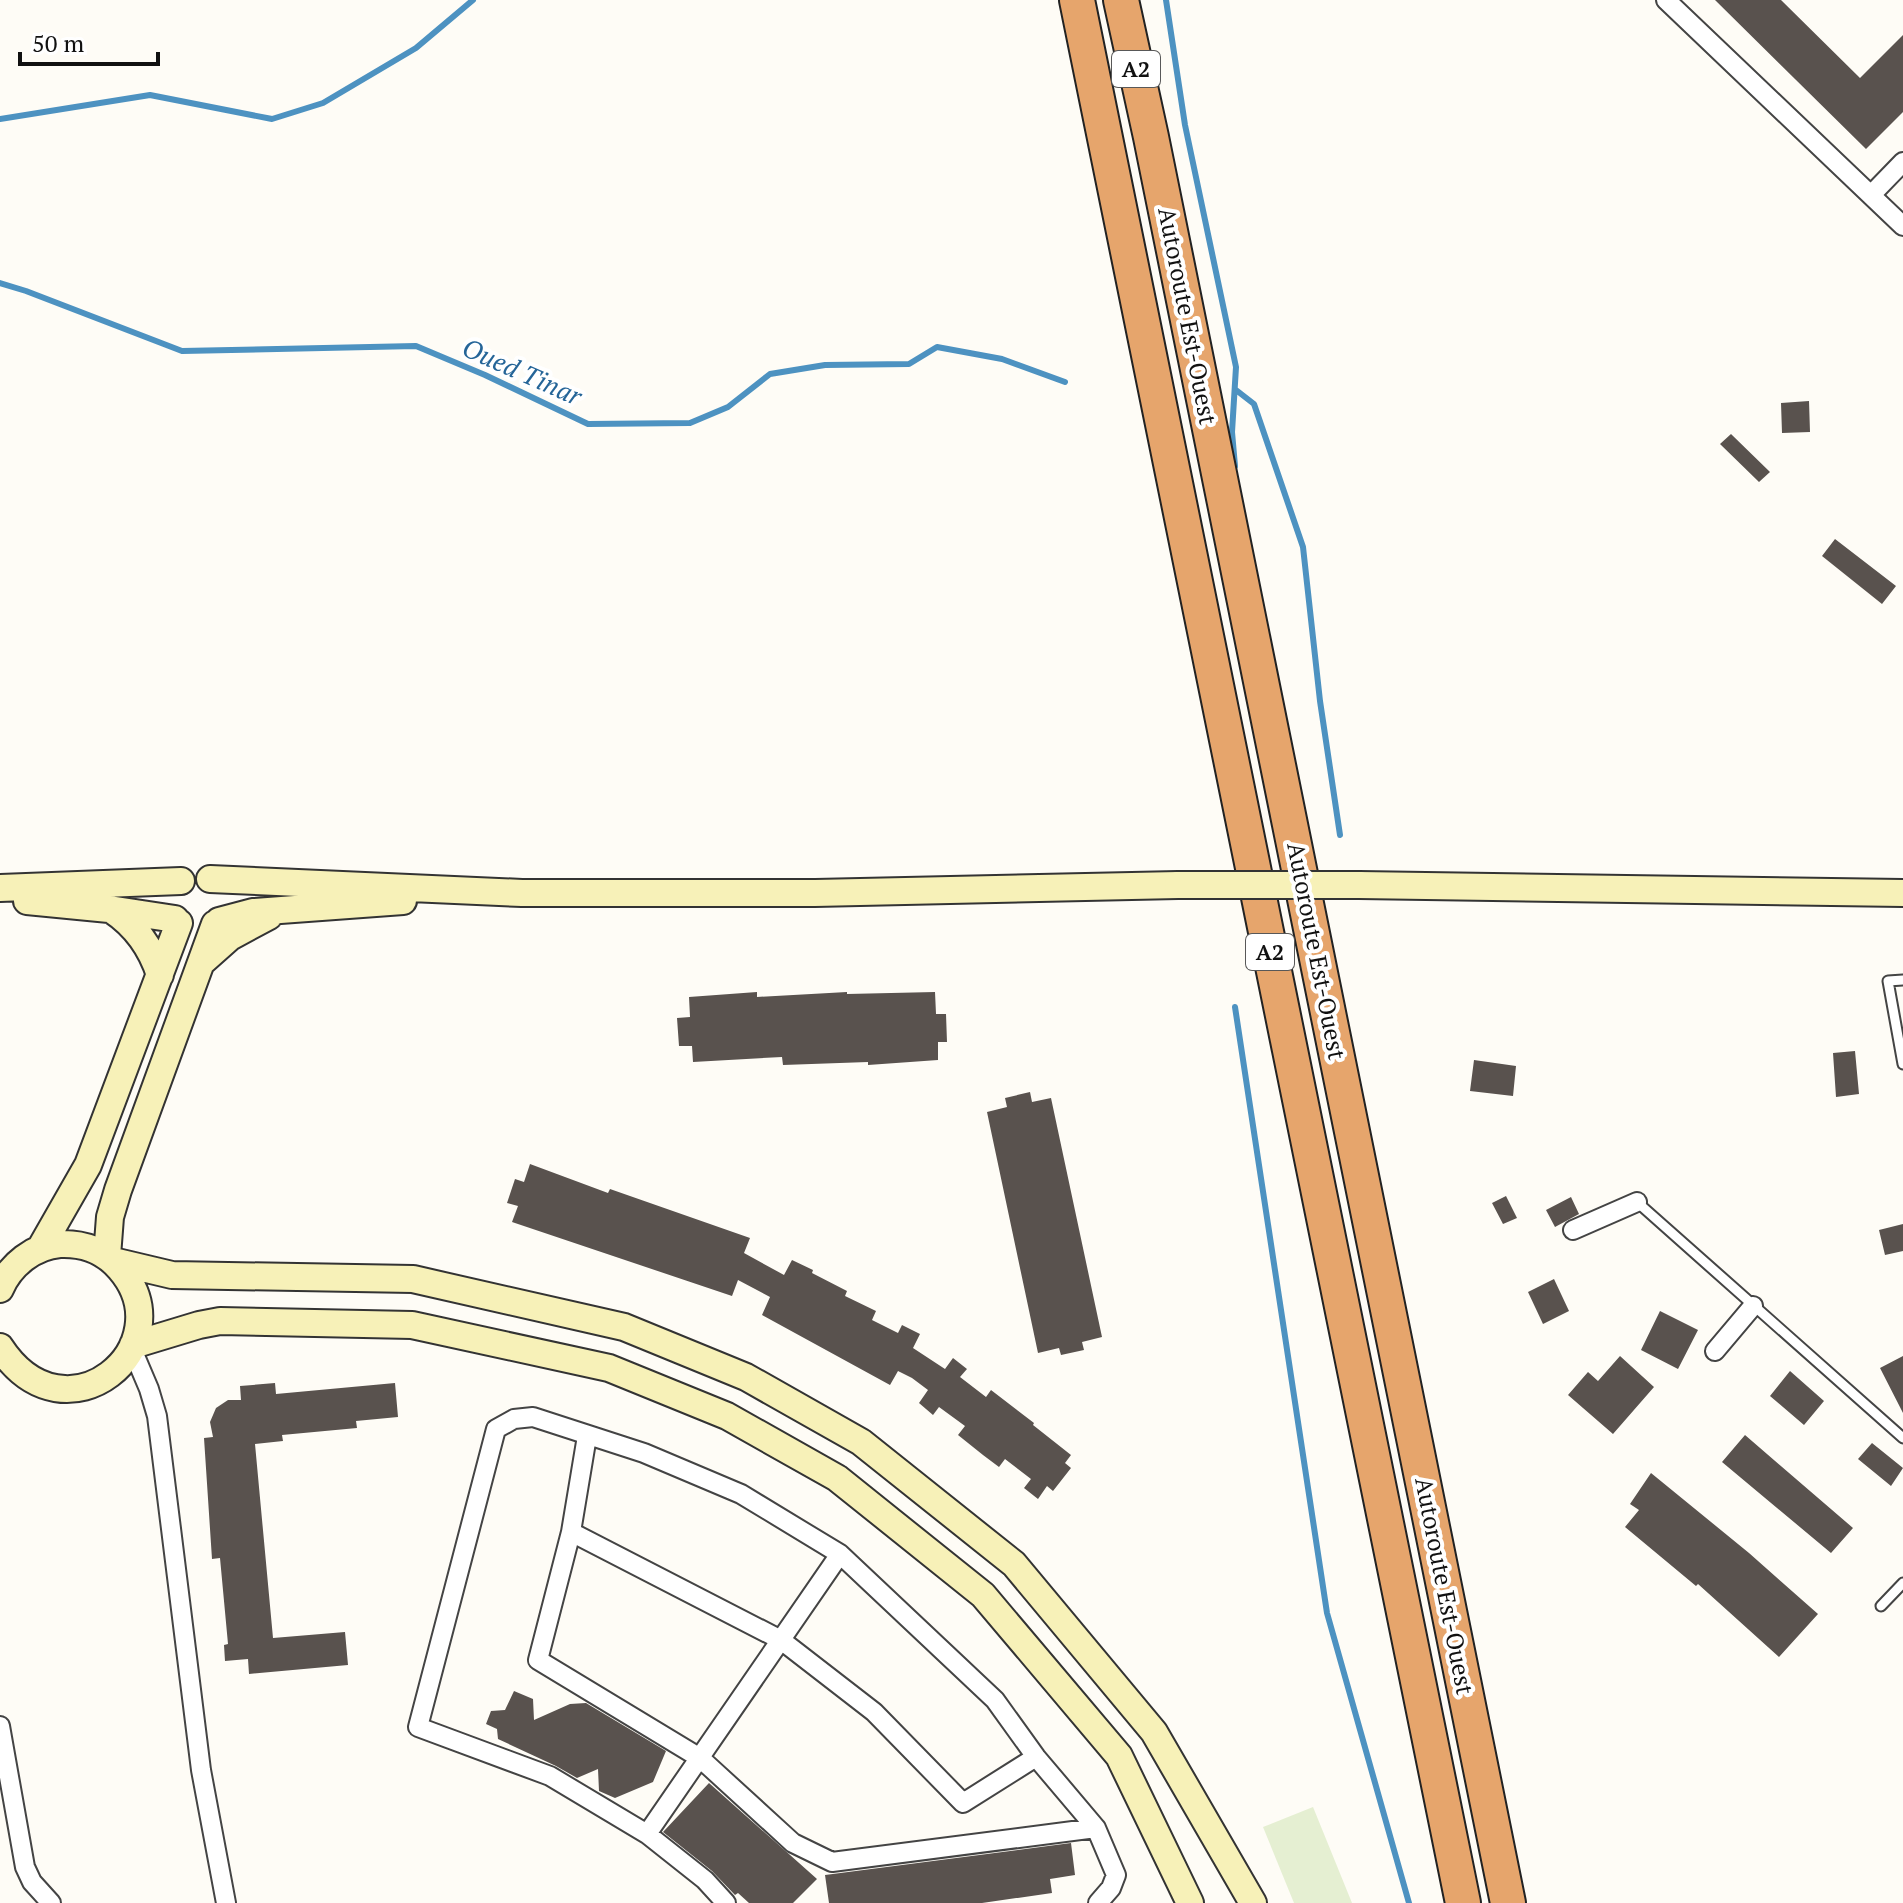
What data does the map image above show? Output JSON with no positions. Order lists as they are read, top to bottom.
{
  "streets": {
    "highway": ["A2", "Autoroute Est-Ouest"]
  },
  "water": ["Oued Tinar"],
  "scale_bar": "50 m"
}
